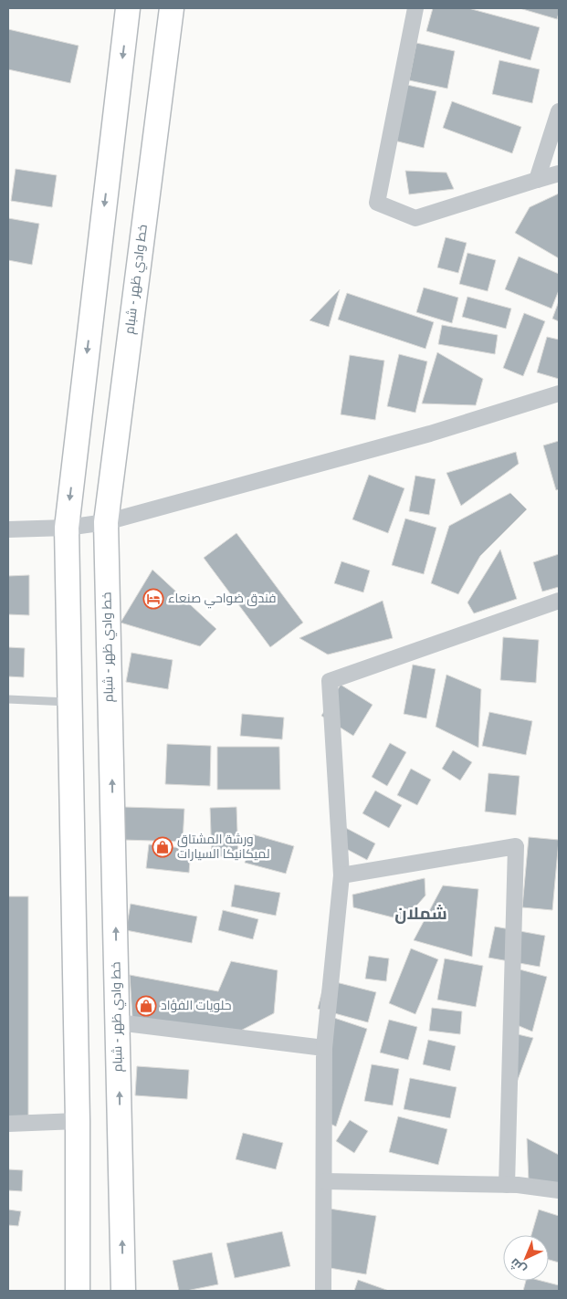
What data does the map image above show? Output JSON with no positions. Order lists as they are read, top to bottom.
{
  "streets": {
    "main road": ["خط وادي ظهر - شبام"]
  },
  "districts": ["شملان"],
  "places": {
    "hotel": ["فندق ضواحي صنعاء"],
    "shop": ["ورشة المشتاق لميكانيكا السيارات", "حلويات الفؤاد"]
  },
  "north": "bottom left"
}
